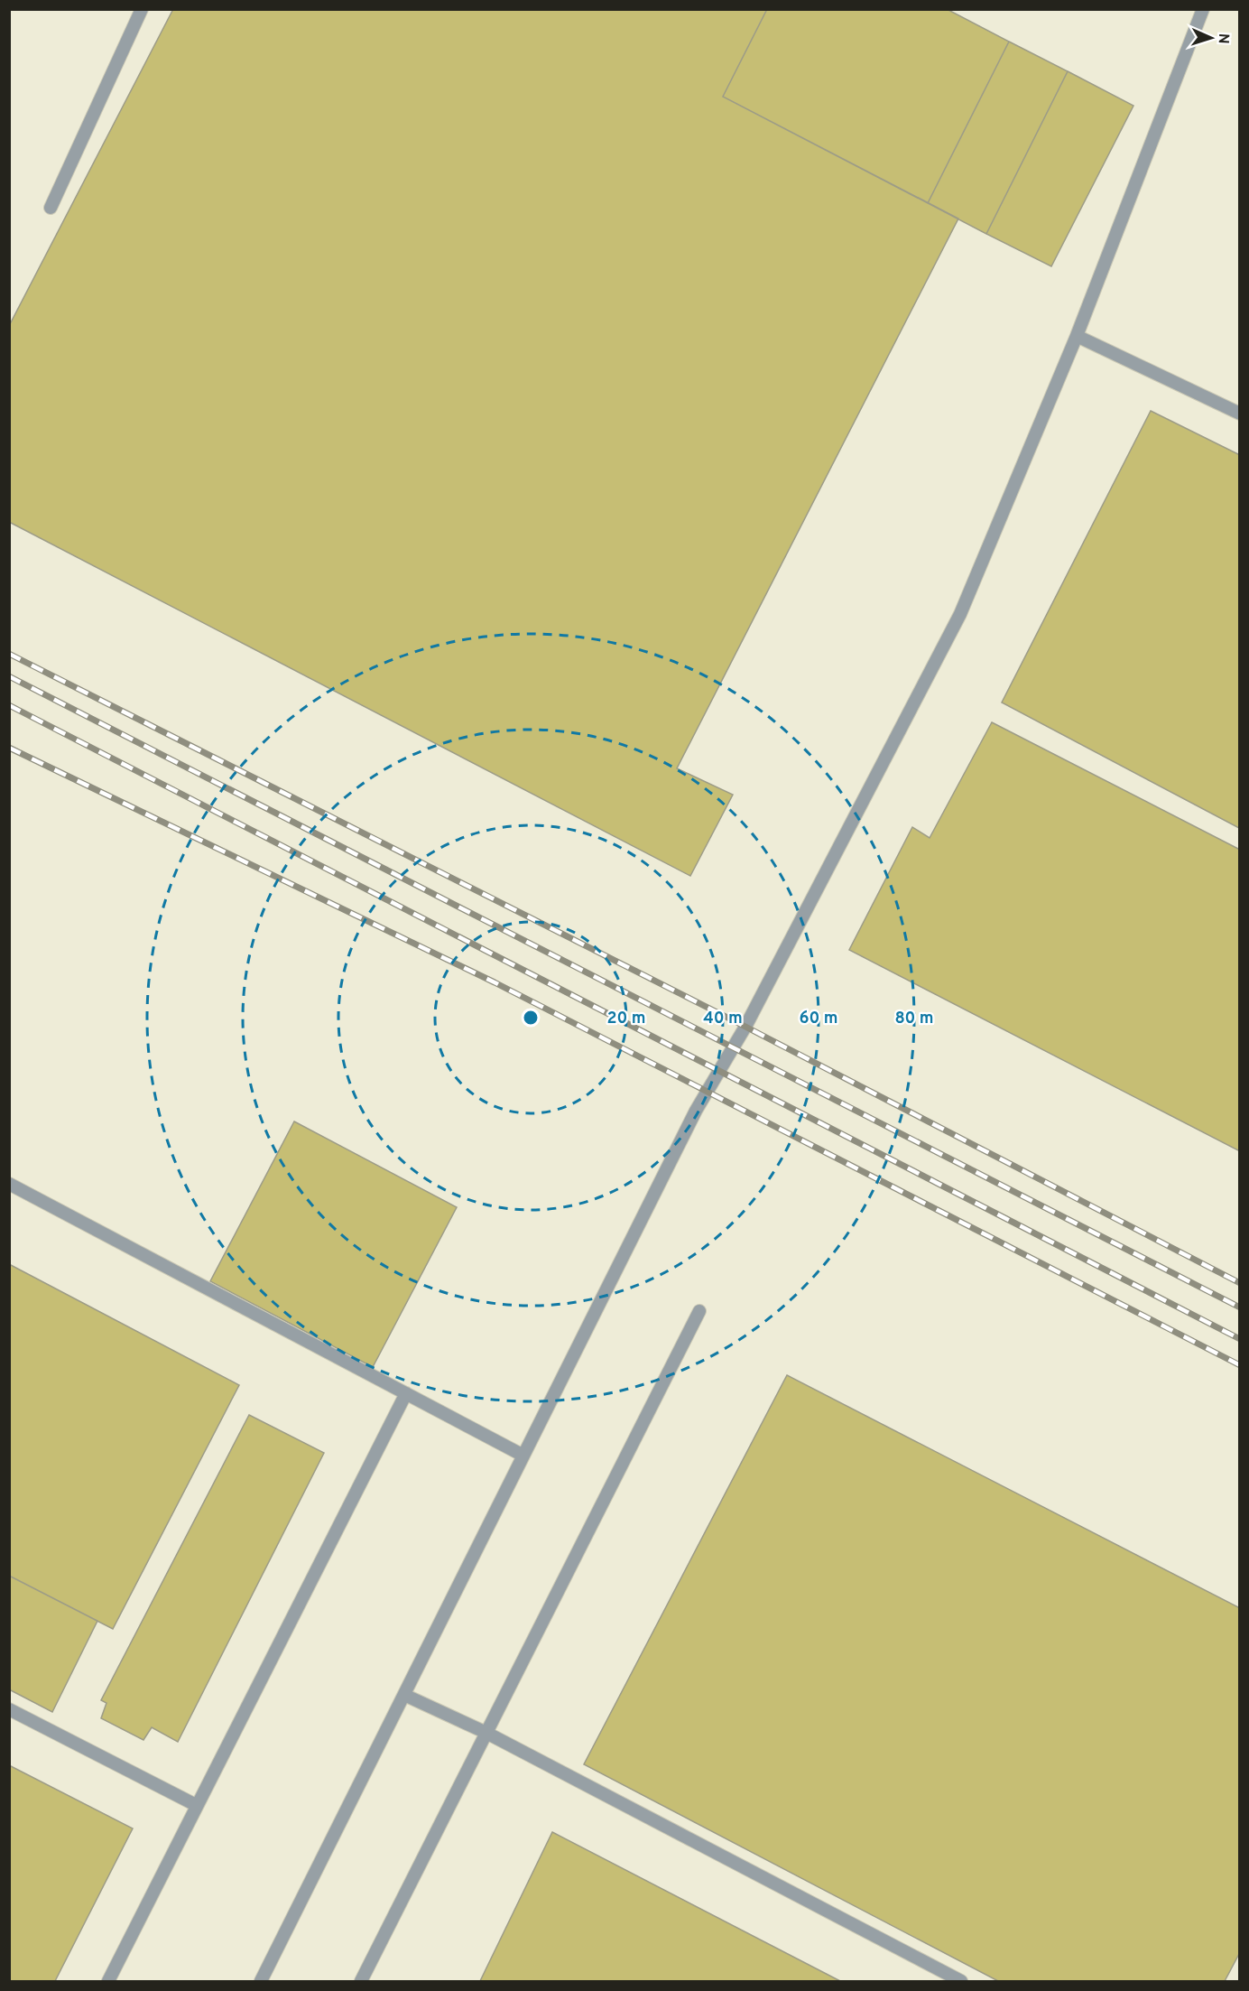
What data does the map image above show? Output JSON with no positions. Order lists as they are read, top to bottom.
{
  "north": "right",
  "rings": [
    "20 m",
    "40 m",
    "60 m",
    "80 m"
  ]
}
